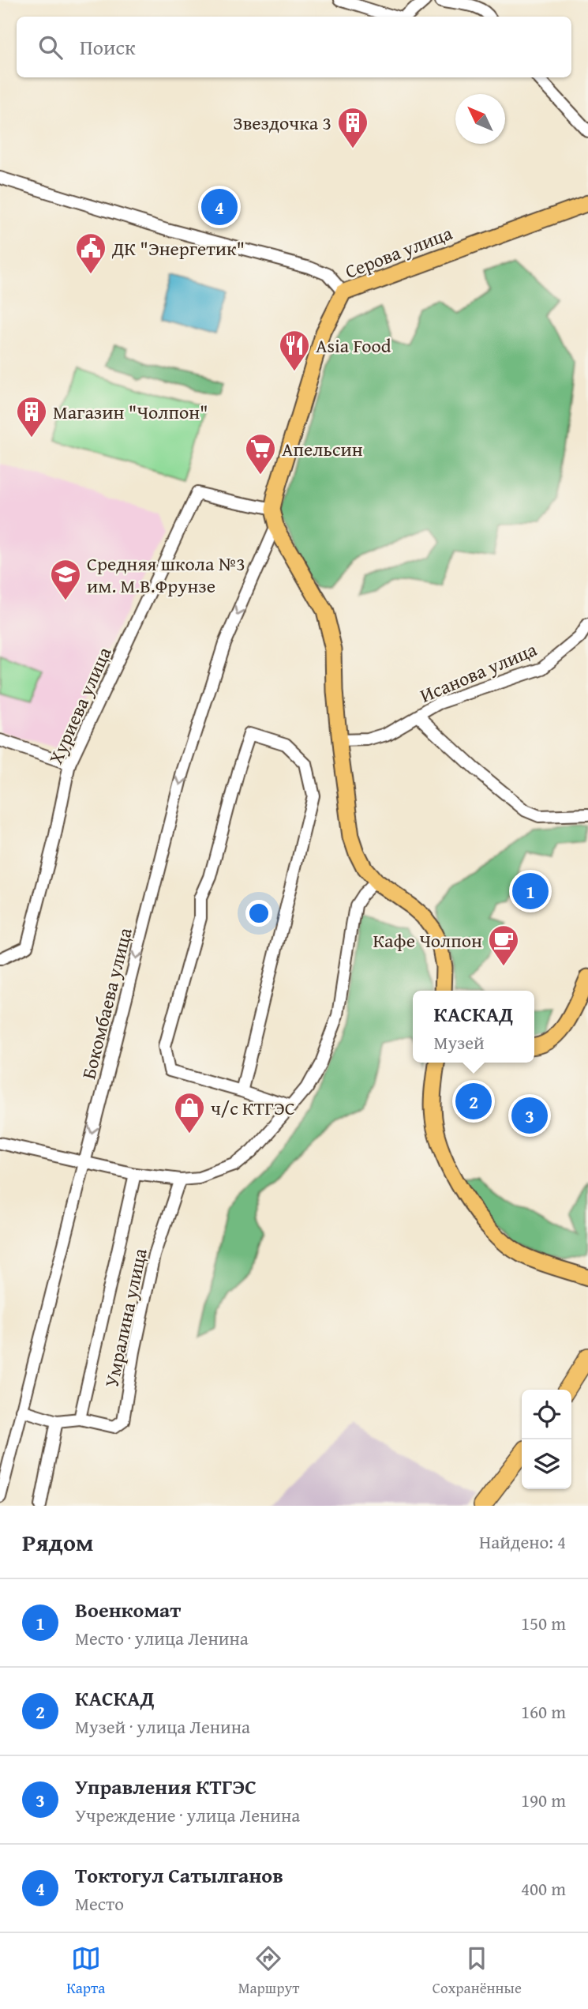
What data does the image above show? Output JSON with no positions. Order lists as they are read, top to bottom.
{
  "streets": {
    "main road": ["Серова улица"],
    "street": [
      "Исанова улица",
      "Хуриева улица",
      "Бокомбаева улица",
      "Умралина улица"
    ]
  },
  "crossings": [
    ["Серова улица", "Исанова улица"],
    ["Серова улица", "Хуриева улица"],
    ["Серова улица", "Бокомбаева улица"],
    ["Бокомбаева улица", "Умралина улица"]
  ],
  "one_way": ["Бокомбаева улица"],
  "places": {
    "building": ["Звездочка 3", "Магазин \"Чолпон\""],
    "public building": ["ДК \"Энергетик\""],
    "restaurant": ["Asia Food"],
    "supermarket": ["Апельсин"],
    "school or university": ["Средняя школа №3 им. М.В.Фрунзе"],
    "cafe": ["Кафе Чолпон"],
    "shop": ["ч/с КТГЭС"]
  },
  "north": "top left",
  "page": {
    "search": "Поиск",
    "pins": [
      "4",
      "1",
      "2",
      "3"
    ],
    "popup": ["КАСКАД", "Музей"],
    "heading": ["Рядом", "Найдено: 4"],
    "list": [
      {
        "mark": "1",
        "name": "Военкомат",
        "note": "Место · улица Ленина",
        "value": "150 m"
      },
      {
        "mark": "2",
        "name": "КАСКАД",
        "note": "Музей · улица Ленина",
        "value": "160 m"
      },
      {
        "mark": "3",
        "name": "Управления КТГЭС",
        "note": "Учреждение · улица Ленина",
        "value": "190 m"
      },
      {
        "mark": "4",
        "name": "Токтогул Сатылганов",
        "note": "Место",
        "value": "400 m"
      }
    ],
    "nav": ["Карта", "Маршрут", "Сохранённые"]
  }
}
